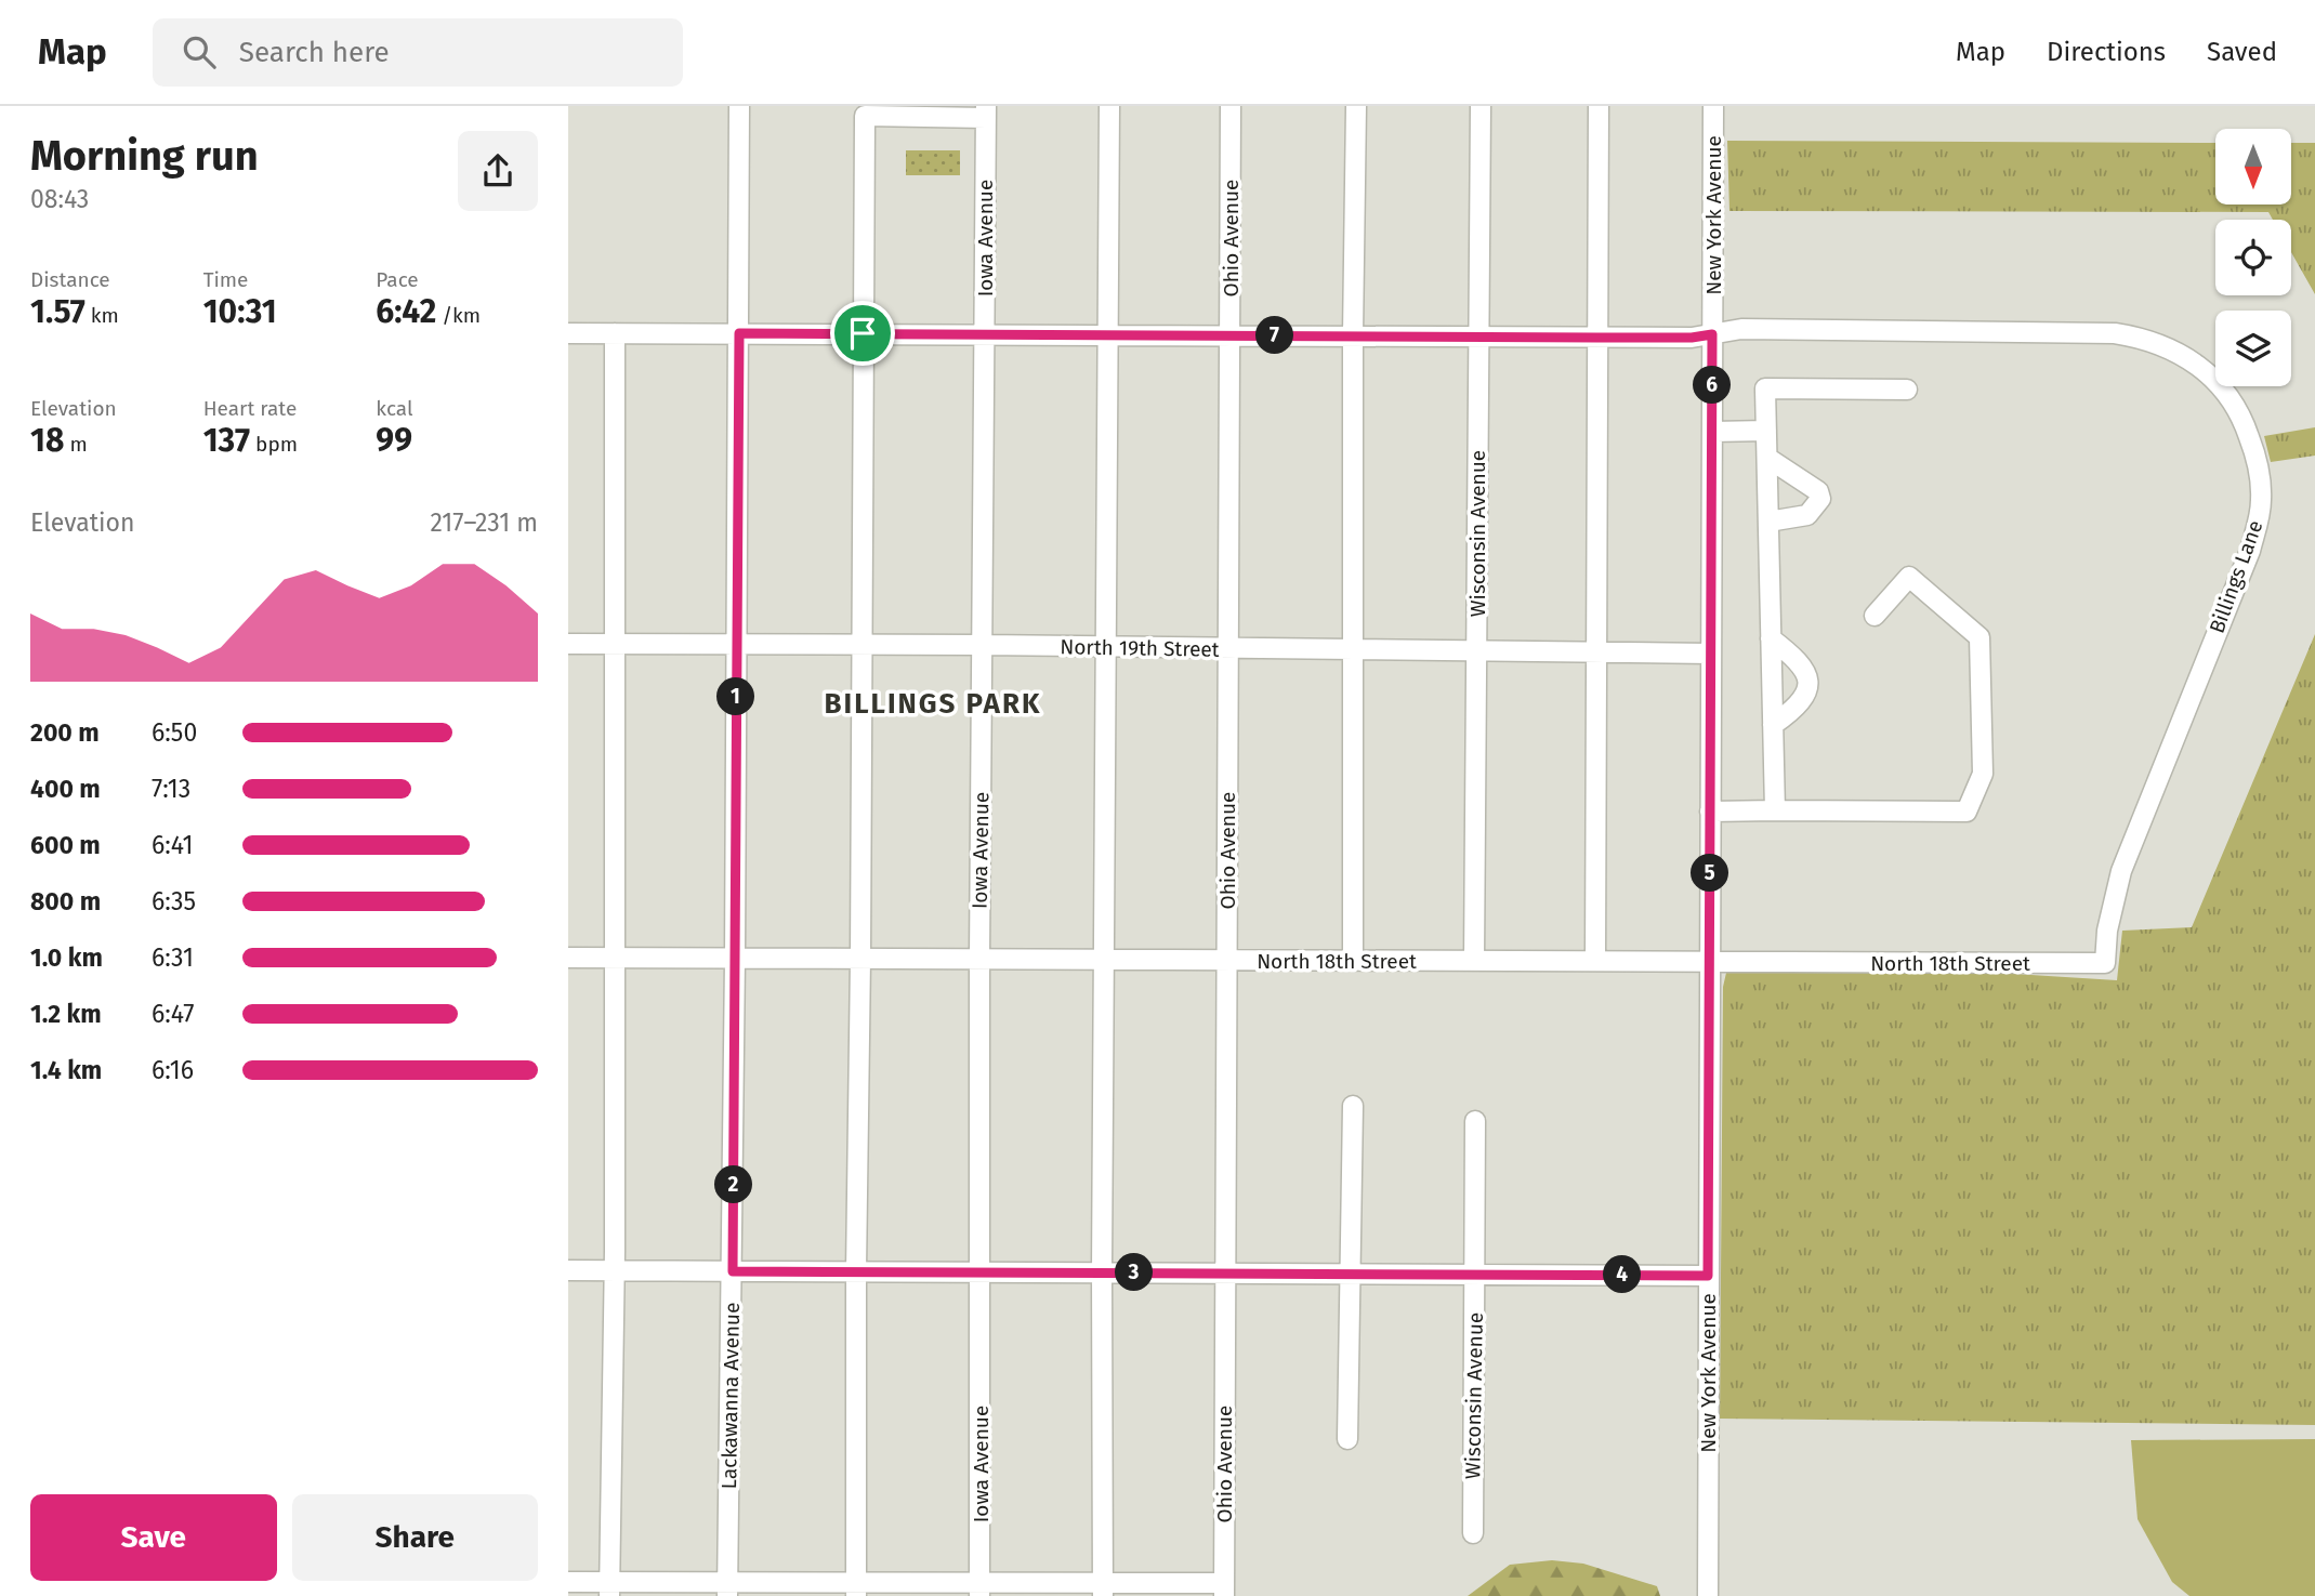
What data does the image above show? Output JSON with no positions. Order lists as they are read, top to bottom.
{
  "streets": {
    "street": [
      "New York Avenue",
      "Iowa Avenue",
      "Ohio Avenue",
      "Wisconsin Avenue",
      "Billings Lane",
      "North 19th Street",
      "North 18th Street",
      "Lackawanna Avenue"
    ]
  },
  "crossings": [
    ["New York Avenue", "Billings Lane"],
    ["New York Avenue", "North 19th Street"],
    ["New York Avenue", "North 18th Street"],
    ["Iowa Avenue", "Billings Lane"],
    ["Iowa Avenue", "North 19th Street"],
    ["Iowa Avenue", "North 18th Street"],
    ["Ohio Avenue", "Billings Lane"],
    ["Ohio Avenue", "North 19th Street"],
    ["Ohio Avenue", "North 18th Street"],
    ["Wisconsin Avenue", "Billings Lane"],
    ["Wisconsin Avenue", "North 19th Street"],
    ["Wisconsin Avenue", "North 18th Street"],
    ["Billings Lane", "North 18th Street"],
    ["Billings Lane", "Lackawanna Avenue"],
    ["North 19th Street", "Lackawanna Avenue"],
    ["North 18th Street", "Lackawanna Avenue"]
  ],
  "districts": ["BILLINGS PARK"],
  "north": "bottom",
  "page": {
    "header": "Map",
    "search": "Search here",
    "nav": ["Map", "Directions", "Saved"],
    "heading": ["Morning run", "08:43"],
    "stats": [
      ["Distance", "1.57 km"],
      ["Time", "10:31"],
      ["Pace", "6:42 /km"],
      ["Elevation", "18 m"],
      ["Heart rate", "137 bpm"],
      ["kcal", "99"]
    ],
    "pins": [
      "7",
      "6",
      "1",
      "5",
      "2",
      "3",
      "4"
    ],
    "chart": ["Elevation", "217–231 m"],
    "list": [
      {
        "name": "200 m",
        "note": "6:50"
      },
      {
        "name": "400 m",
        "note": "7:13"
      },
      {
        "name": "600 m",
        "note": "6:41"
      },
      {
        "name": "800 m",
        "note": "6:35"
      },
      {
        "name": "1.0 km",
        "note": "6:31"
      },
      {
        "name": "1.2 km",
        "note": "6:47"
      },
      {
        "name": "1.4 km",
        "note": "6:16"
      }
    ],
    "buttons": ["Save", "Share"]
  }
}
